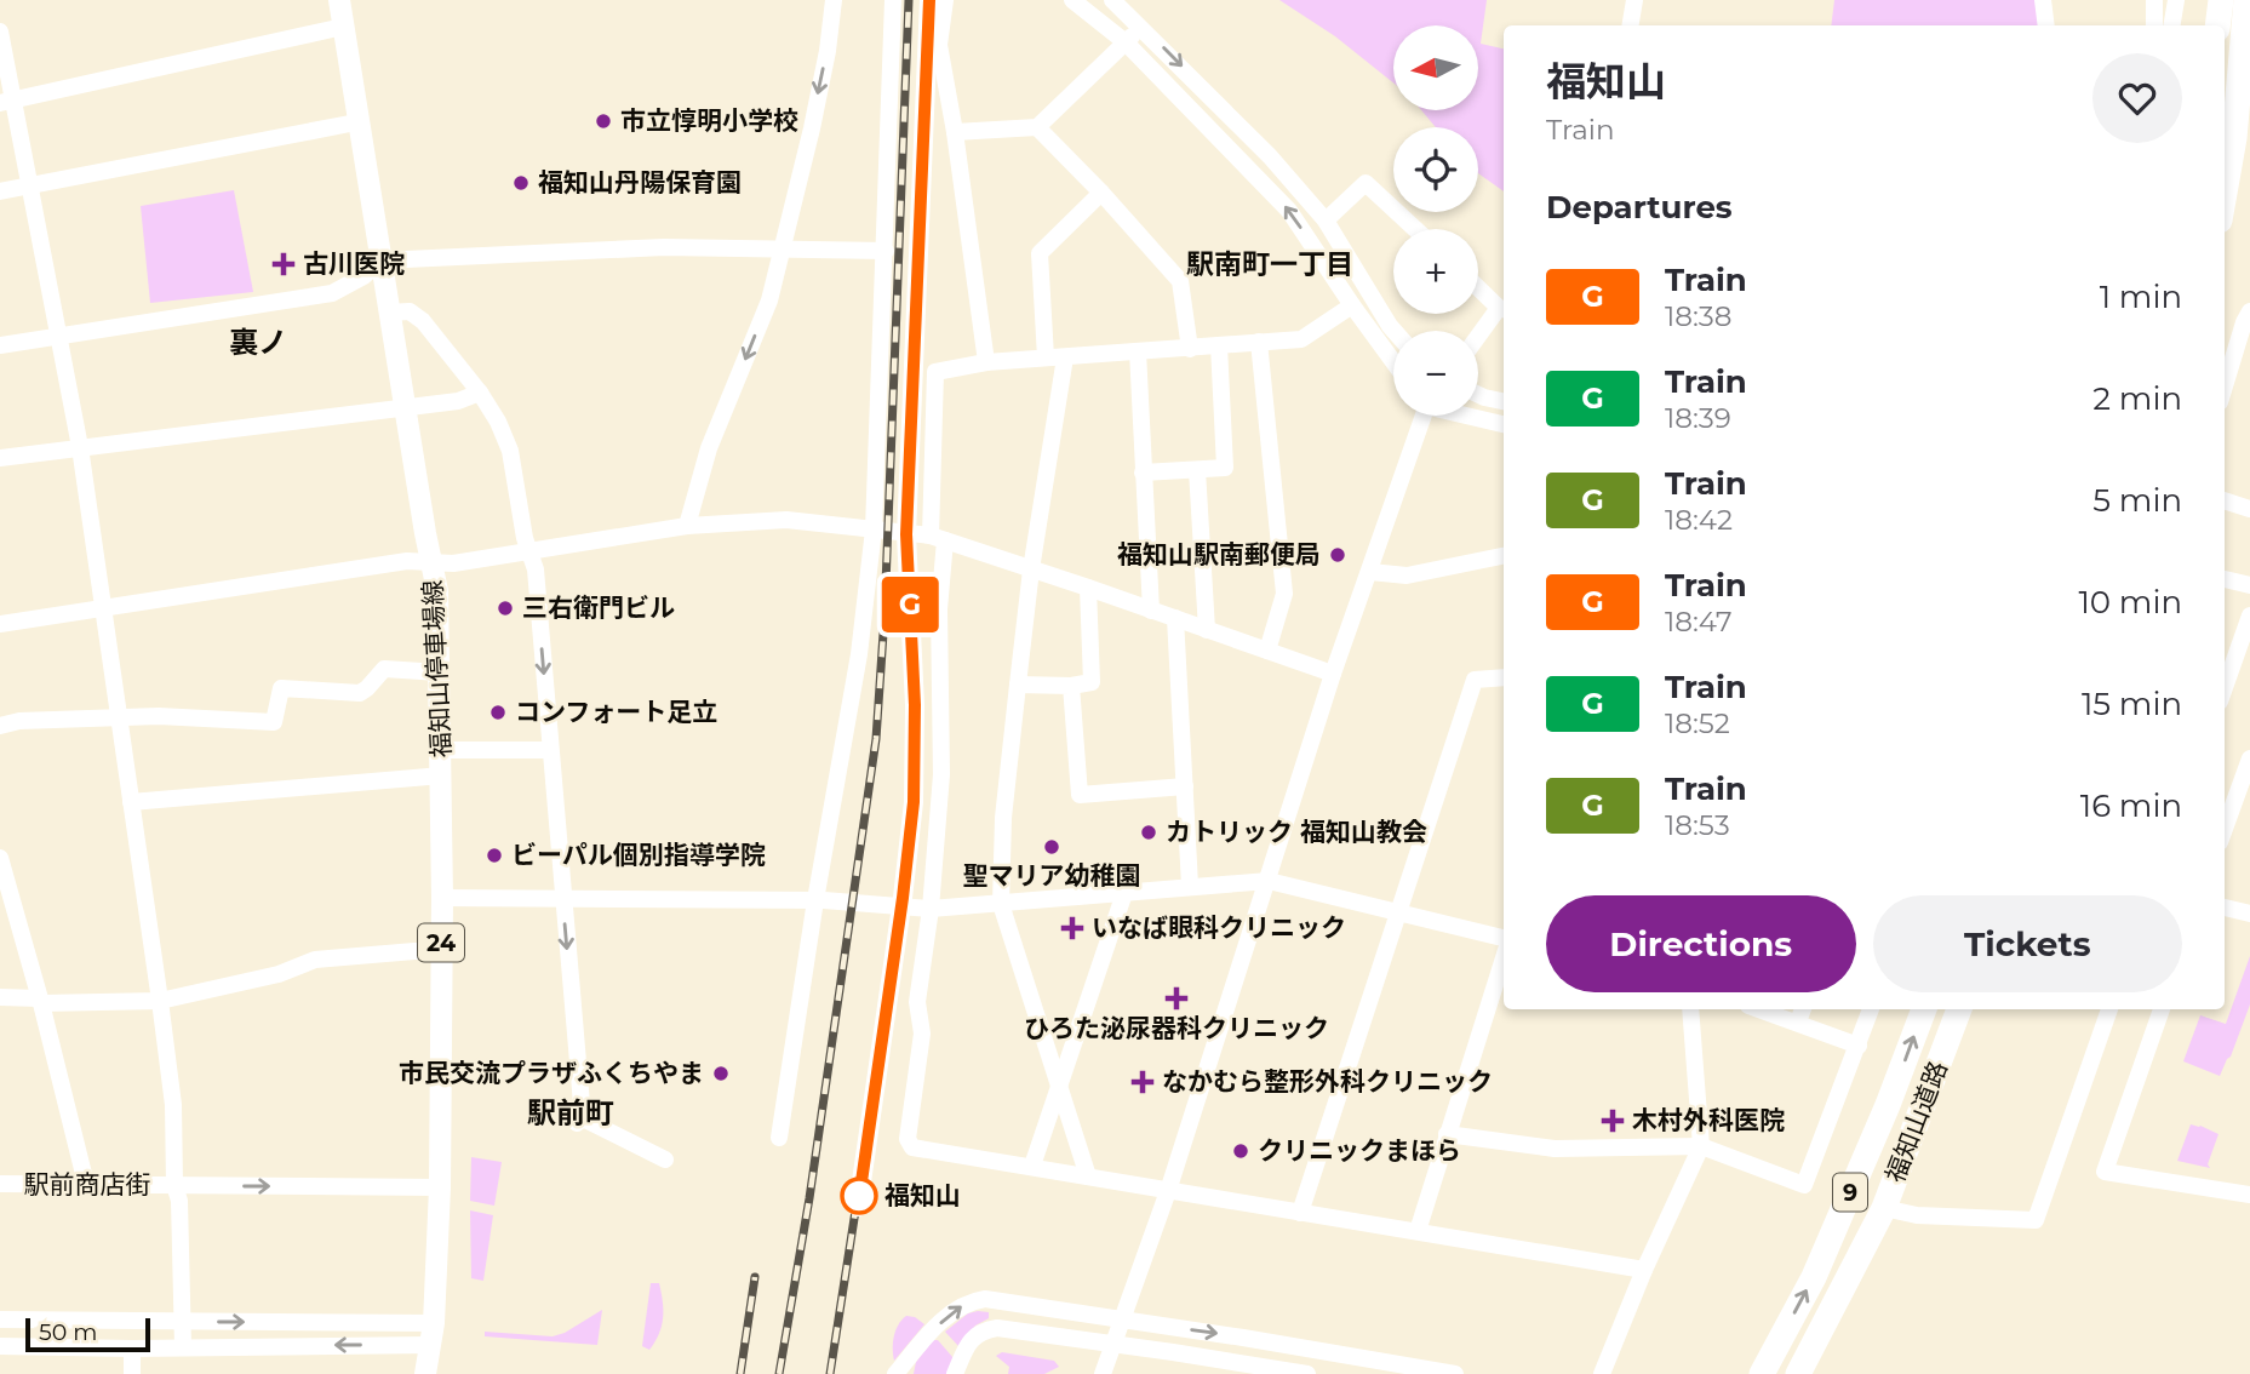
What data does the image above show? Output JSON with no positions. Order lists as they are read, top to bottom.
{
  "streets": {
    "highway": ["福知山道路", "9"],
    "main road": ["福知山停車場線", "24"],
    "street": ["駅前商店街"]
  },
  "crossings": [
    ["福知山停車場線", "駅前商店街"]
  ],
  "districts": ["駅南町一丁目", "裏ノ", "駅前町"],
  "places": {
    "other": [
      "市立惇明小学校",
      "福知山丹陽保育園",
      "福知山駅南郵便局",
      "三右衛門ビル",
      "コンフォート足立",
      "カトリック 福知山教会",
      "聖マリア幼稚園",
      "ビーパル個別指導学院",
      "市民交流プラザふくちやま",
      "クリニックまほら",
      "福知山"
    ],
    "health": [
      "古川医院",
      "いなば眼科クリニック",
      "ひろた泌尿器科クリニック",
      "なかむら整形外科クリニック",
      "木村外科医院"
    ]
  },
  "scale_bar": "50 m",
  "north": "left",
  "page": {
    "on_map": "G",
    "map_buttons": ["+", "−"],
    "heading": [
      ["福知山", "Train"],
      "Departures"
    ],
    "list": [
      {
        "mark": "G",
        "name": "Train",
        "note": "18:38",
        "value": "1 min"
      },
      {
        "mark": "G",
        "name": "Train",
        "note": "18:39",
        "value": "2 min"
      },
      {
        "mark": "G",
        "name": "Train",
        "note": "18:42",
        "value": "5 min"
      },
      {
        "mark": "G",
        "name": "Train",
        "note": "18:47",
        "value": "10 min"
      },
      {
        "mark": "G",
        "name": "Train",
        "note": "18:52",
        "value": "15 min"
      },
      {
        "mark": "G",
        "name": "Train",
        "note": "18:53",
        "value": "16 min"
      }
    ],
    "buttons": ["Directions", "Tickets"],
    "scale": "50 m"
  }
}
